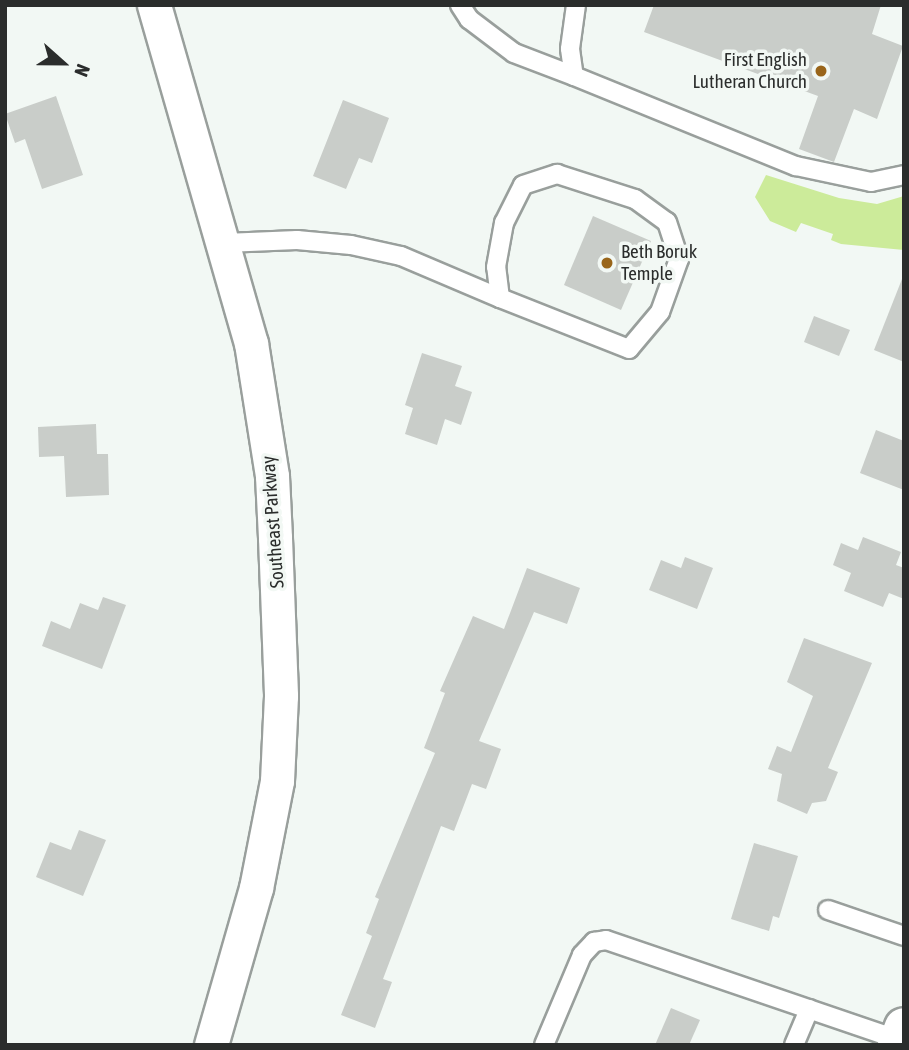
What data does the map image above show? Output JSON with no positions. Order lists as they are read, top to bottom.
{
  "streets": {
    "street": ["Southeast Parkway"]
  },
  "places": ["First English Lutheran Church", "Beth Boruk Temple"],
  "north": "right"
}
